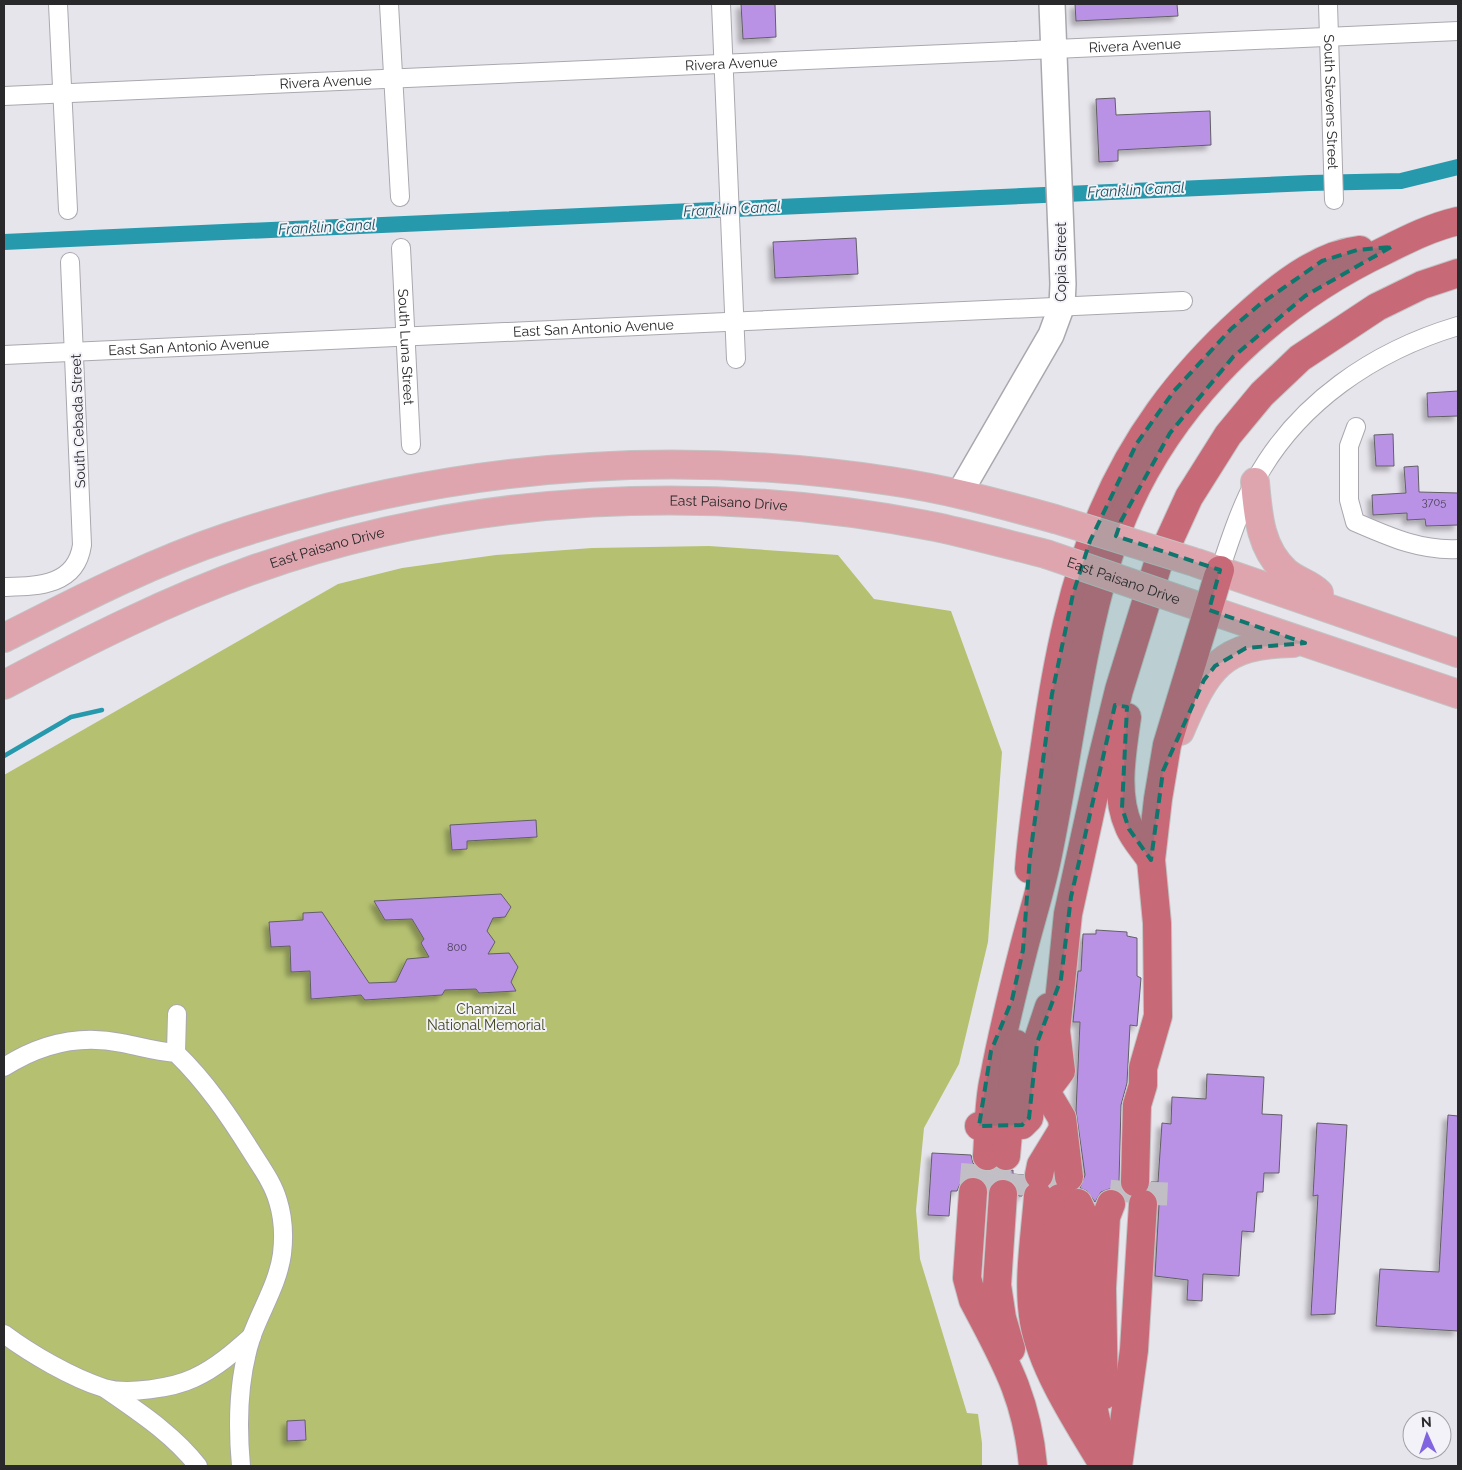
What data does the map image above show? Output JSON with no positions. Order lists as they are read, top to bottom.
{
  "streets": {
    "main road": ["Copia Street", "East Paisano Drive"],
    "street": [
      "Rivera Avenue",
      "South Stevens Street",
      "East San Antonio Avenue",
      "South Luna Street",
      "South Cebada Street"
    ]
  },
  "crossings": [
    ["Rivera Avenue", "South Stevens Street"],
    ["Rivera Avenue", "Copia Street"],
    ["Copia Street", "East San Antonio Avenue"],
    ["East San Antonio Avenue", "South Luna Street"],
    ["East San Antonio Avenue", "South Cebada Street"]
  ],
  "water": ["Franklin Canal"],
  "parks": ["Chamizal National Memorial"],
  "house_numbers": ["3705", "800"],
  "north": "top"
}
